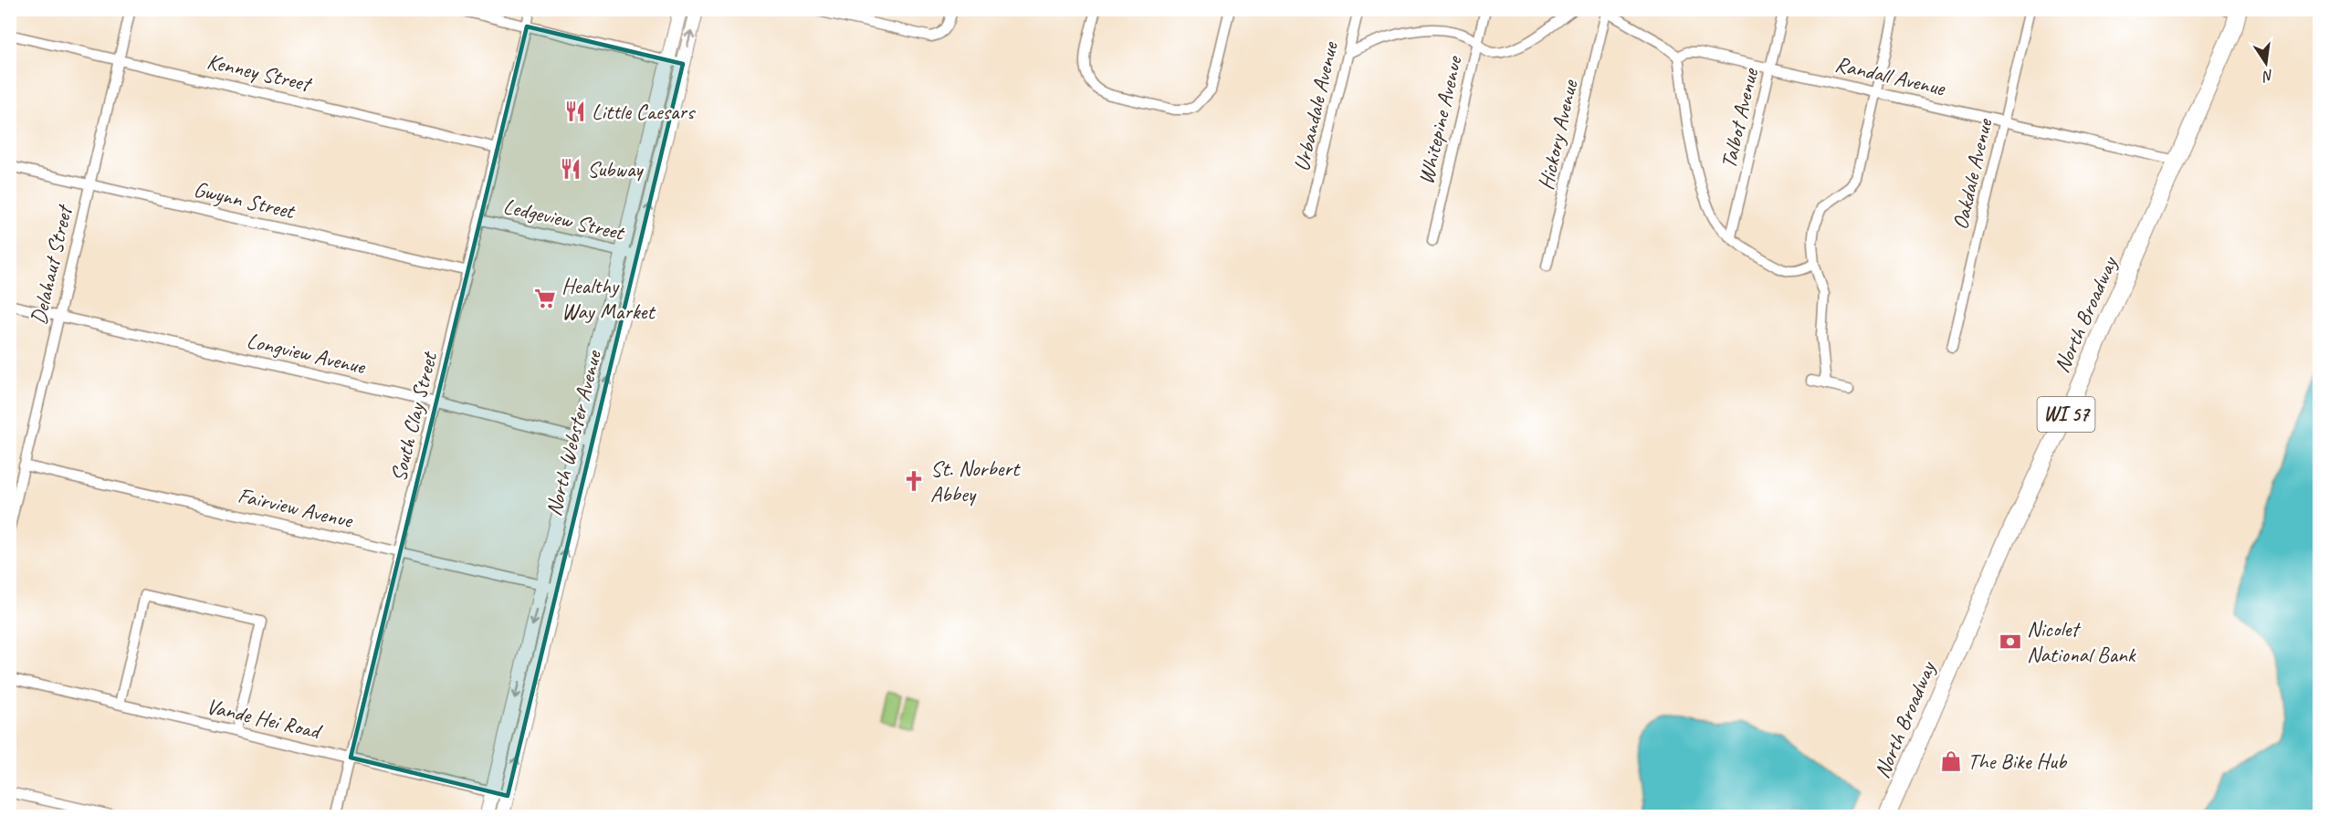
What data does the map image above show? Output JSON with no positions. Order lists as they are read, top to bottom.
{
  "streets": {
    "main road": ["North Broadway", "WI 57", "North Webster Avenue"],
    "street": [
      "Kenney Street",
      "Randall Avenue",
      "Urbandale Avenue",
      "Talbot Avenue",
      "Whitepine Avenue",
      "Hickory Avenue",
      "Oakdale Avenue",
      "Gwynn Street",
      "Ledgeview Street",
      "Delahaut Street",
      "Longview Avenue",
      "South Clay Street",
      "Fairview Avenue",
      "Vande Hei Road"
    ]
  },
  "crossings": [
    ["Kenney Street", "Delahaut Street"],
    ["Kenney Street", "South Clay Street"],
    ["Randall Avenue", "Talbot Avenue"],
    ["Randall Avenue", "Oakdale Avenue"],
    ["Randall Avenue", "North Broadway"],
    ["Gwynn Street", "Delahaut Street"],
    ["Gwynn Street", "South Clay Street"],
    ["Ledgeview Street", "South Clay Street"],
    ["Ledgeview Street", "North Webster Avenue"],
    ["Delahaut Street", "Longview Avenue"],
    ["Delahaut Street", "Fairview Avenue"],
    ["Longview Avenue", "South Clay Street"],
    ["Longview Avenue", "North Webster Avenue"],
    ["South Clay Street", "Fairview Avenue"],
    ["South Clay Street", "Vande Hei Road"],
    ["North Webster Avenue", "Fairview Avenue"],
    ["North Webster Avenue", "Vande Hei Road"]
  ],
  "places": {
    "restaurant": ["Little Caesars", "Subway"],
    "supermarket": ["Healthy Way Market"],
    "church": ["St. Norbert Abbey"],
    "bank": ["Nicolet National Bank"],
    "shop": ["The Bike Hub"]
  },
  "north": "bottom"
}
